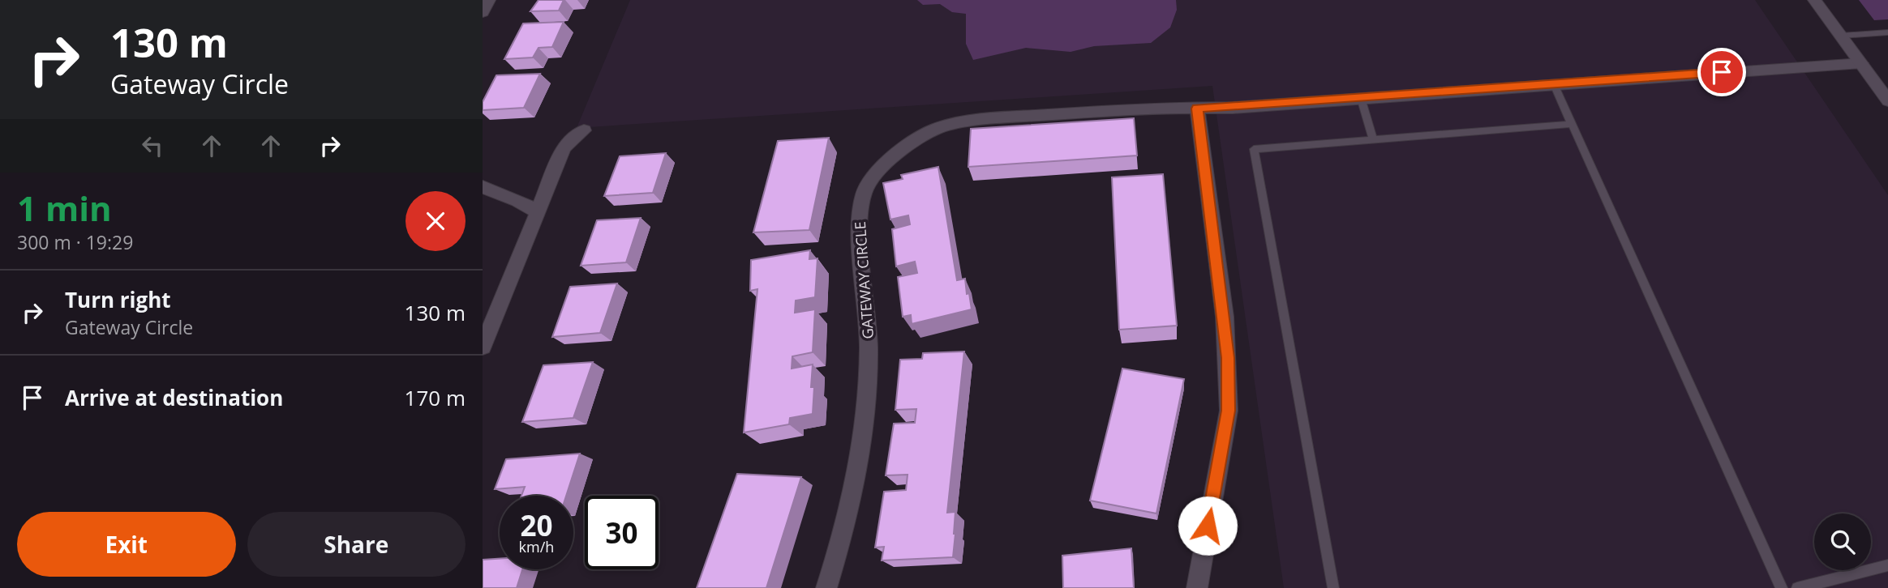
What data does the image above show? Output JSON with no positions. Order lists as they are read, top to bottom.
{
  "streets": {
    "street": ["GATEWAY CIRCLE"]
  },
  "page": {
    "turn": ["130 m", "Gateway Circle"],
    "heading": ["1 min", "300 m · 19:29"],
    "list": [
      {
        "name": "Turn right",
        "note": "Gateway Circle",
        "value": "130 m"
      },
      {
        "name": "Arrive at destination",
        "value": "170 m"
      }
    ],
    "speed": "20 km/h",
    "limit": "30",
    "buttons": ["Exit", "Share"]
  }
}
